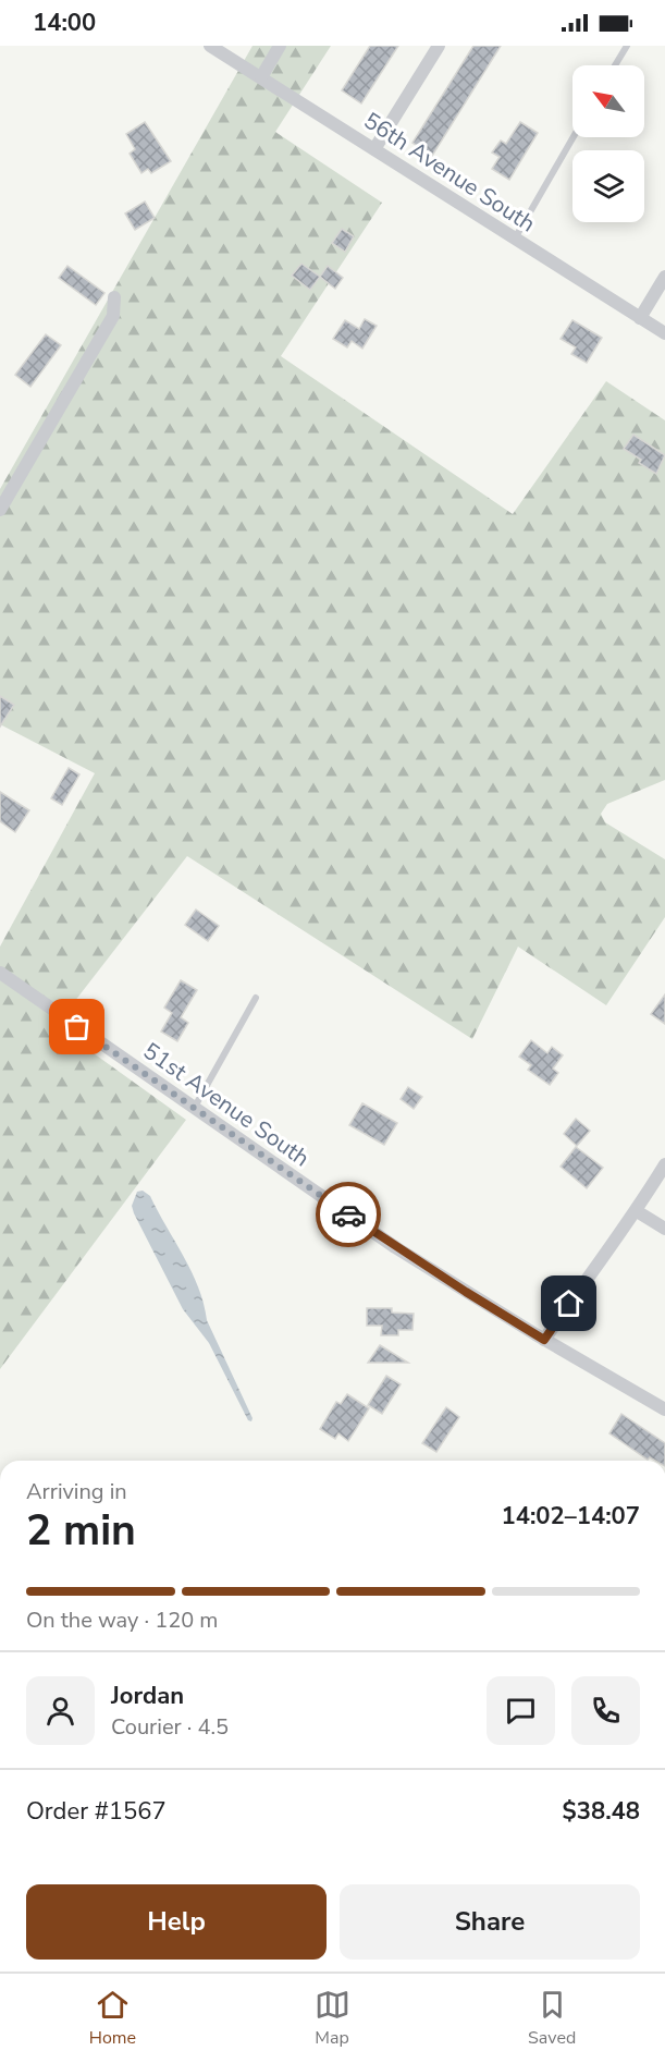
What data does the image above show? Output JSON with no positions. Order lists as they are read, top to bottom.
{
  "streets": {
    "street": ["56th Avenue South", "51st Avenue South"]
  },
  "north": "top left",
  "page": {
    "status": "14:00",
    "heading": ["2 min", "Arriving in", "14:02–14:07"],
    "panel": [
      "Jordan",
      "Courier · 4.5",
      "Order #1567",
      "$38.48"
    ],
    "bar": "On the way · 120 m",
    "buttons": ["Help", "Share"],
    "tabs": ["Home", "Map", "Saved"]
  }
}
